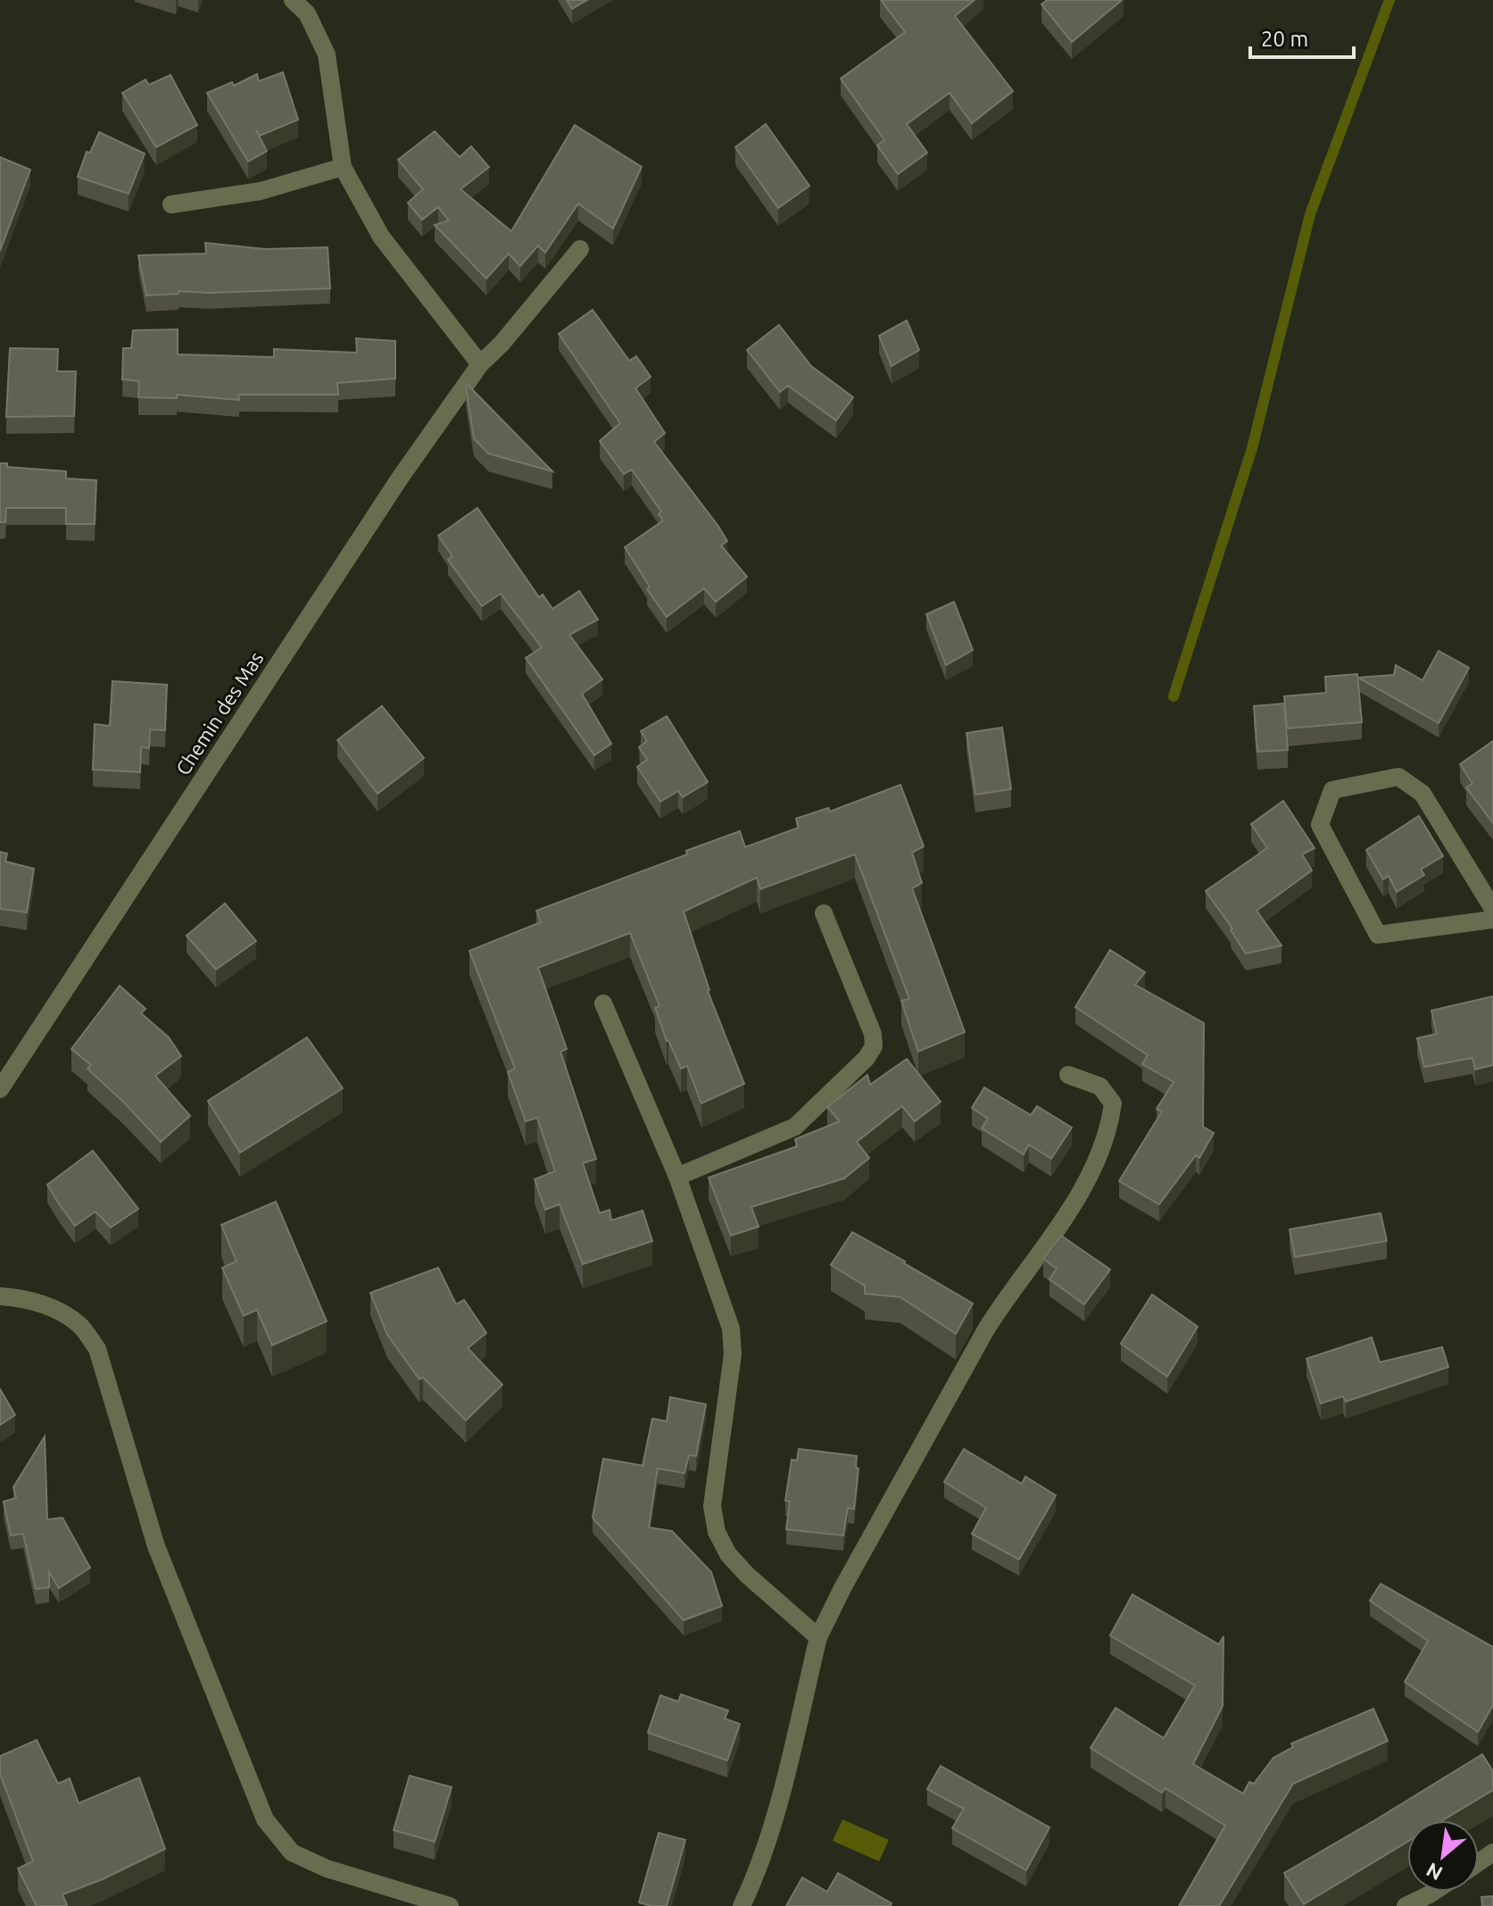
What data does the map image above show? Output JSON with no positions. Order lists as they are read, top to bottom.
{
  "streets": {
    "street": ["Chemin des Mas"]
  },
  "scale_bar": "20 m",
  "north": "bottom left"
}
